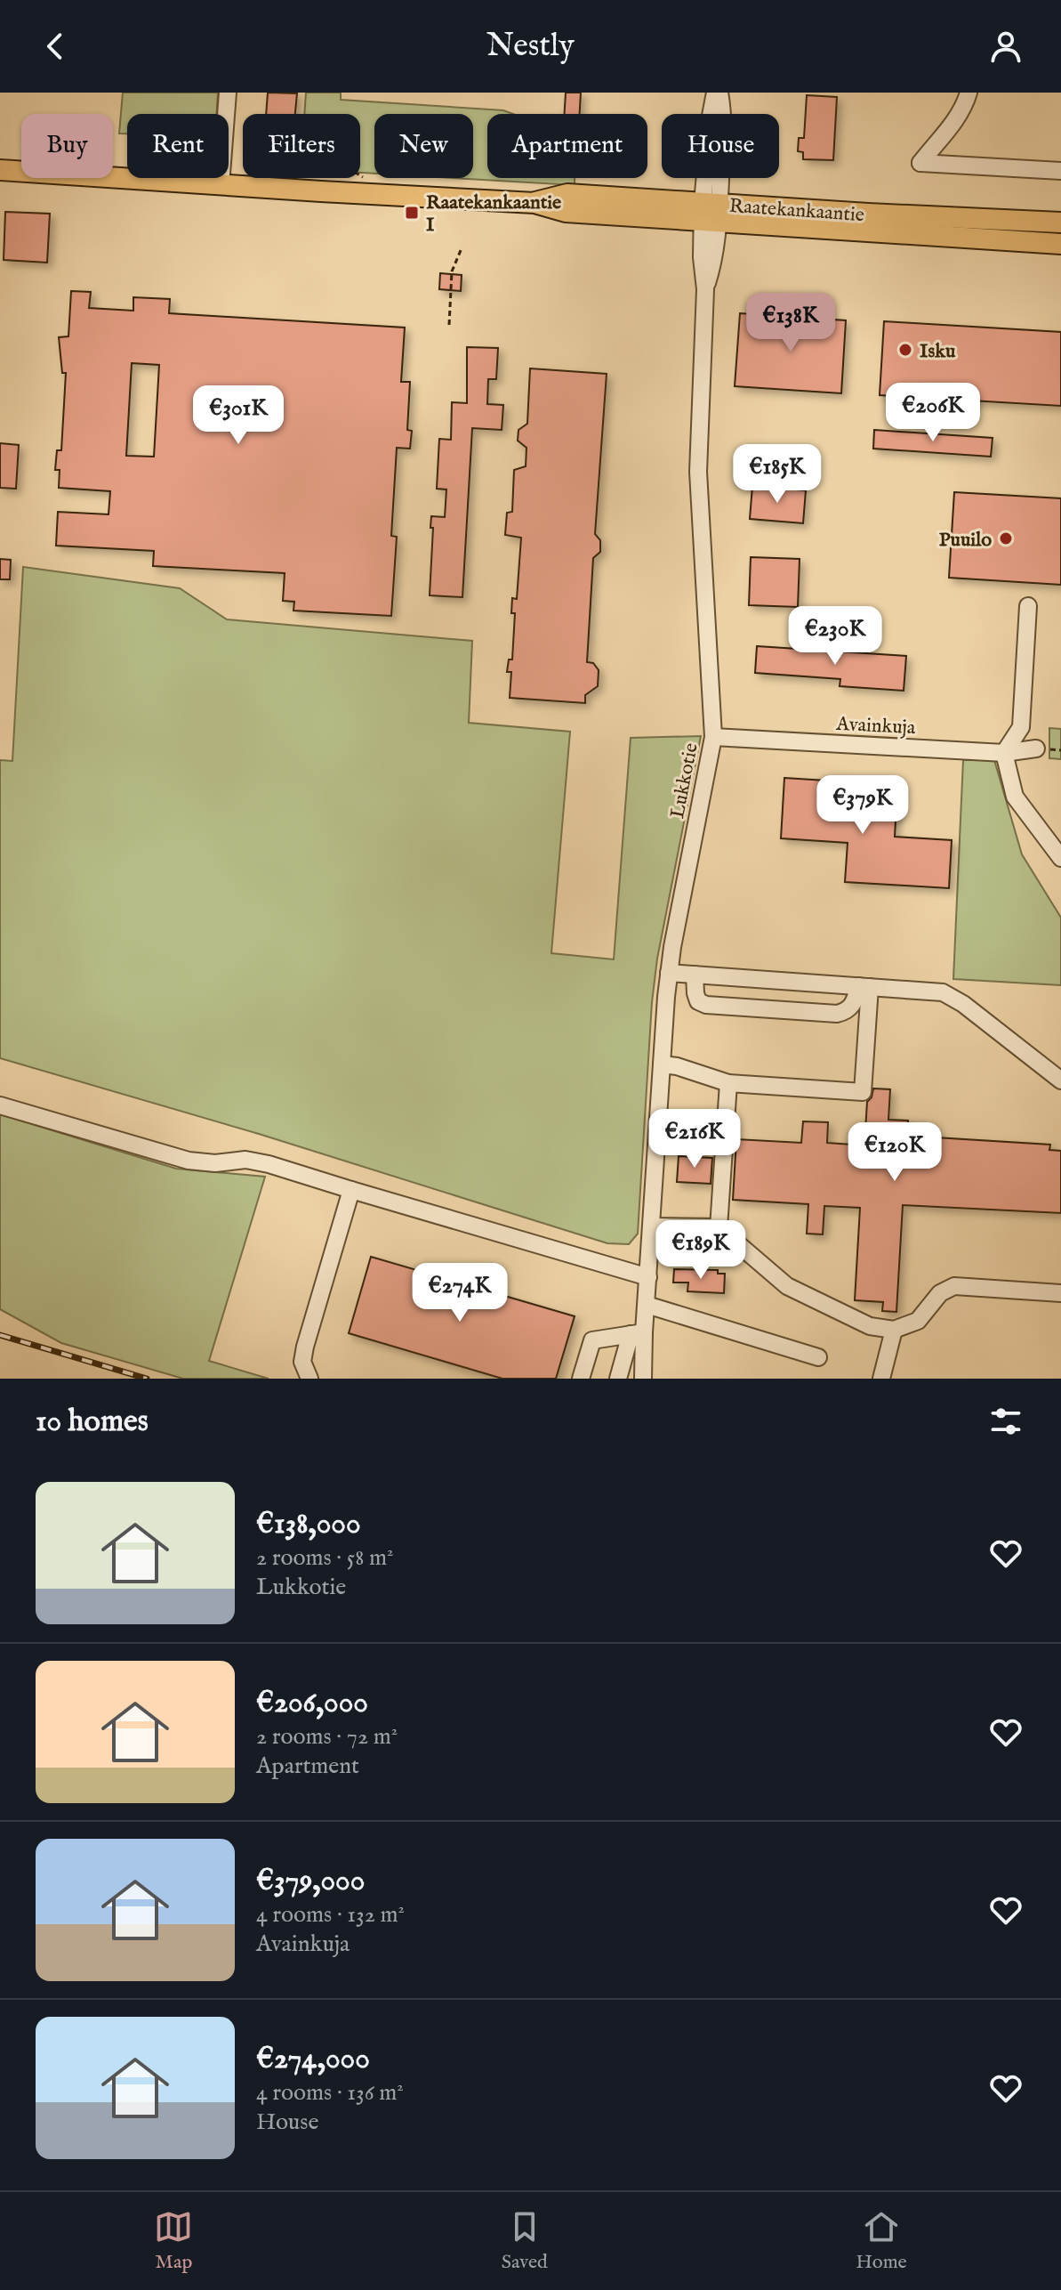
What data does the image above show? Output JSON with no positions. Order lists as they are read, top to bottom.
{
  "streets": {
    "main road": ["Raatekankaantie"],
    "street": ["Avainkuja", "Lukkotie"]
  },
  "crossings": [
    ["Raatekankaantie", "Lukkotie"],
    ["Avainkuja", "Lukkotie"]
  ],
  "places": {
    "transit": ["Raatekankaantie I"],
    "other": ["Isku", "Puuilo"]
  },
  "page": {
    "header": "Nestly",
    "chip": [
      "Buy",
      "Rent",
      "Filters",
      "New",
      "Apartment",
      "House"
    ],
    "price": [
      "€138K",
      "€206K",
      "€301K",
      "€185K",
      "€230K",
      "€379K",
      "€216K",
      "€120K",
      "€189K",
      "€274K"
    ],
    "heading": "10 homes",
    "list": [
      {
        "name": "€138,000",
        "note": "2 rooms · 58 m² · Lukkotie"
      },
      {
        "name": "€206,000",
        "note": "2 rooms · 72 m² · Apartment"
      },
      {
        "name": "€379,000",
        "note": "4 rooms · 132 m² · Avainkuja"
      },
      {
        "name": "€274,000",
        "note": "4 rooms · 136 m² · House"
      }
    ],
    "tabs": ["Map", "Saved", "Home"]
  }
}
